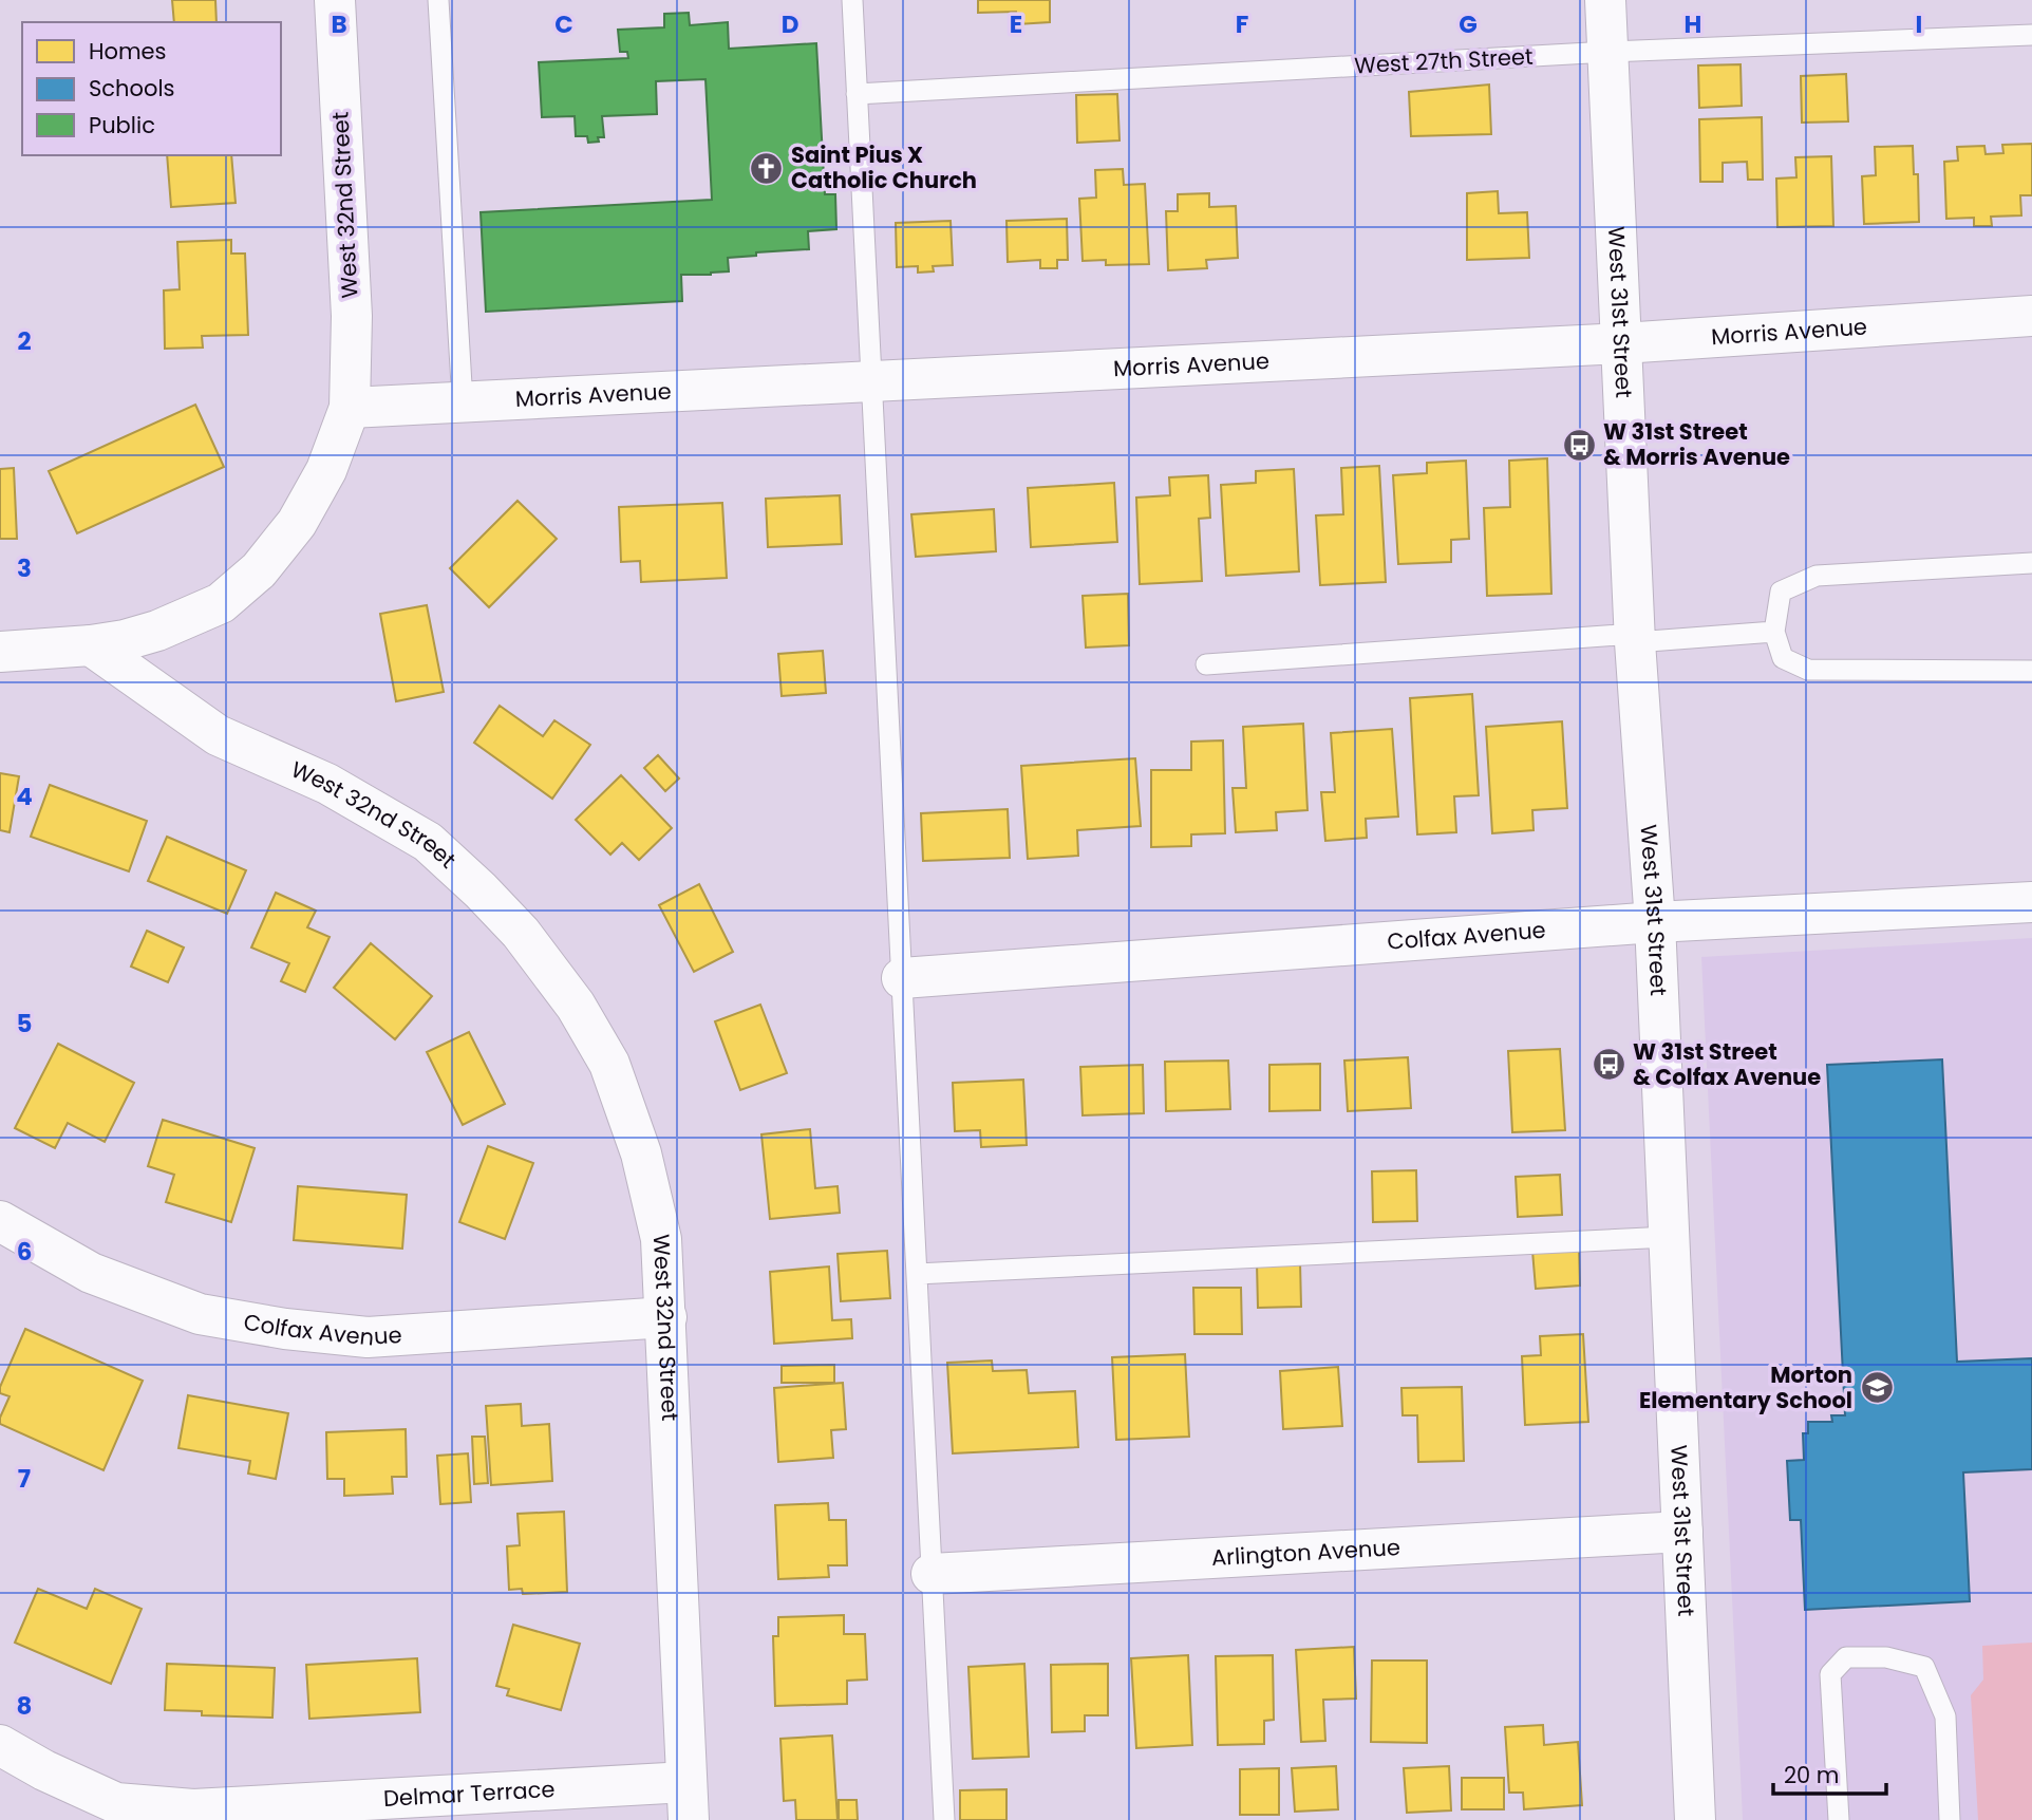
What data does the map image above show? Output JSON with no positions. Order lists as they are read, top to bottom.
{
  "streets": {
    "street": [
      "West 32nd Street",
      "West 31st Street",
      "Morris Avenue",
      "Colfax Avenue",
      "Arlington Avenue",
      "Delmar Terrace"
    ],
    "lane": ["West 27th Street"]
  },
  "crossings": [
    ["West 27th Street", "West 31st Street"],
    ["West 32nd Street", "Morris Avenue"],
    ["West 32nd Street", "Colfax Avenue"],
    ["West 32nd Street", "Delmar Terrace"],
    ["West 31st Street", "Morris Avenue"],
    ["West 31st Street", "Colfax Avenue"],
    ["West 31st Street", "Arlington Avenue"]
  ],
  "places": {
    "church": ["Saint Pius X Catholic Church"],
    "bus stop": ["W 31st Street & Morris Avenue", "W 31st Street & Colfax Avenue"],
    "school or university": ["Morton Elementary School"]
  },
  "legend": ["Homes", "Schools", "Public"],
  "scale_bar": "20 m",
  "grid": {
    "columns": [
      "B",
      "C",
      "D",
      "E",
      "F",
      "G",
      "H",
      "I"
    ],
    "rows": [
      "2",
      "3",
      "4",
      "5",
      "6",
      "7",
      "8"
    ]
  }
}
